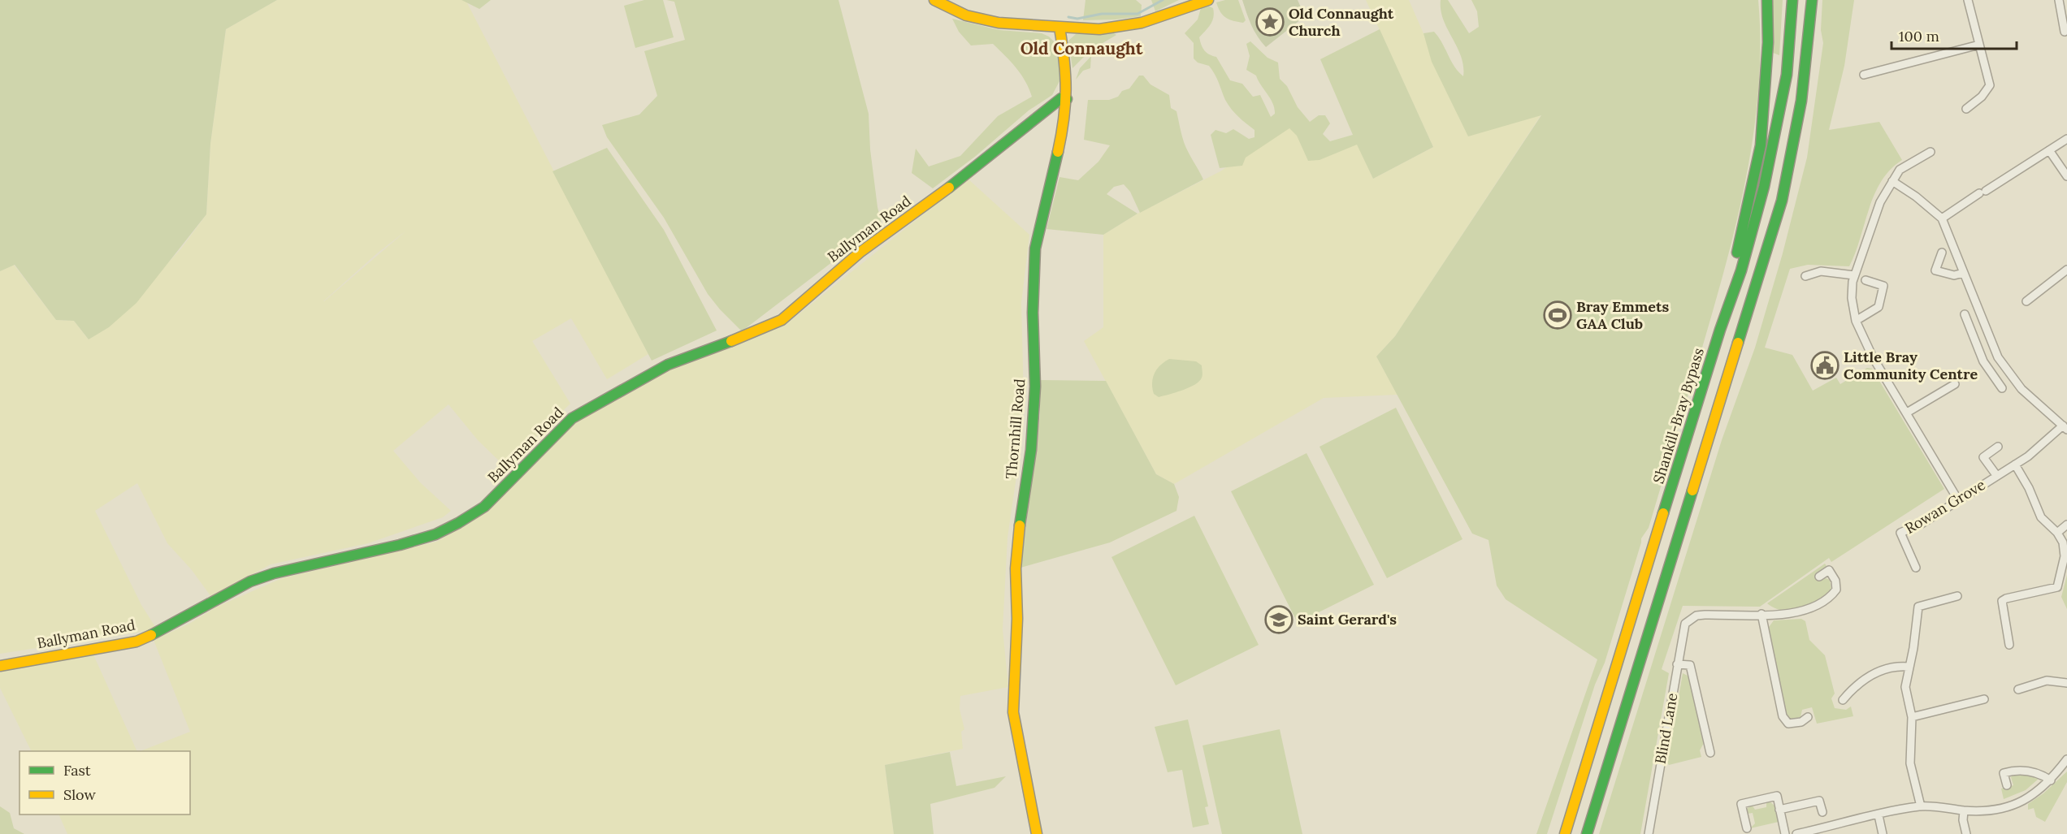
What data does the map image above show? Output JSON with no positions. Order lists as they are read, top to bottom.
{
  "streets": {
    "main road": ["Ballyman Road", "Shankill-Bray Bypass", "Thornhill Road"],
    "street": ["Rowan Grove", "Blind Lane"]
  },
  "crossings": [
    ["Ballyman Road", "Thornhill Road"]
  ],
  "districts": ["Old Connaught"],
  "places": {
    "place": ["Old Connaught Church"],
    "sports": ["Bray Emmets GAA Club"],
    "public building": ["Little Bray Community Centre"],
    "school or university": ["Saint Gerard's"]
  },
  "legend": ["Fast", "Slow"],
  "scale_bar": "100 m"
}
